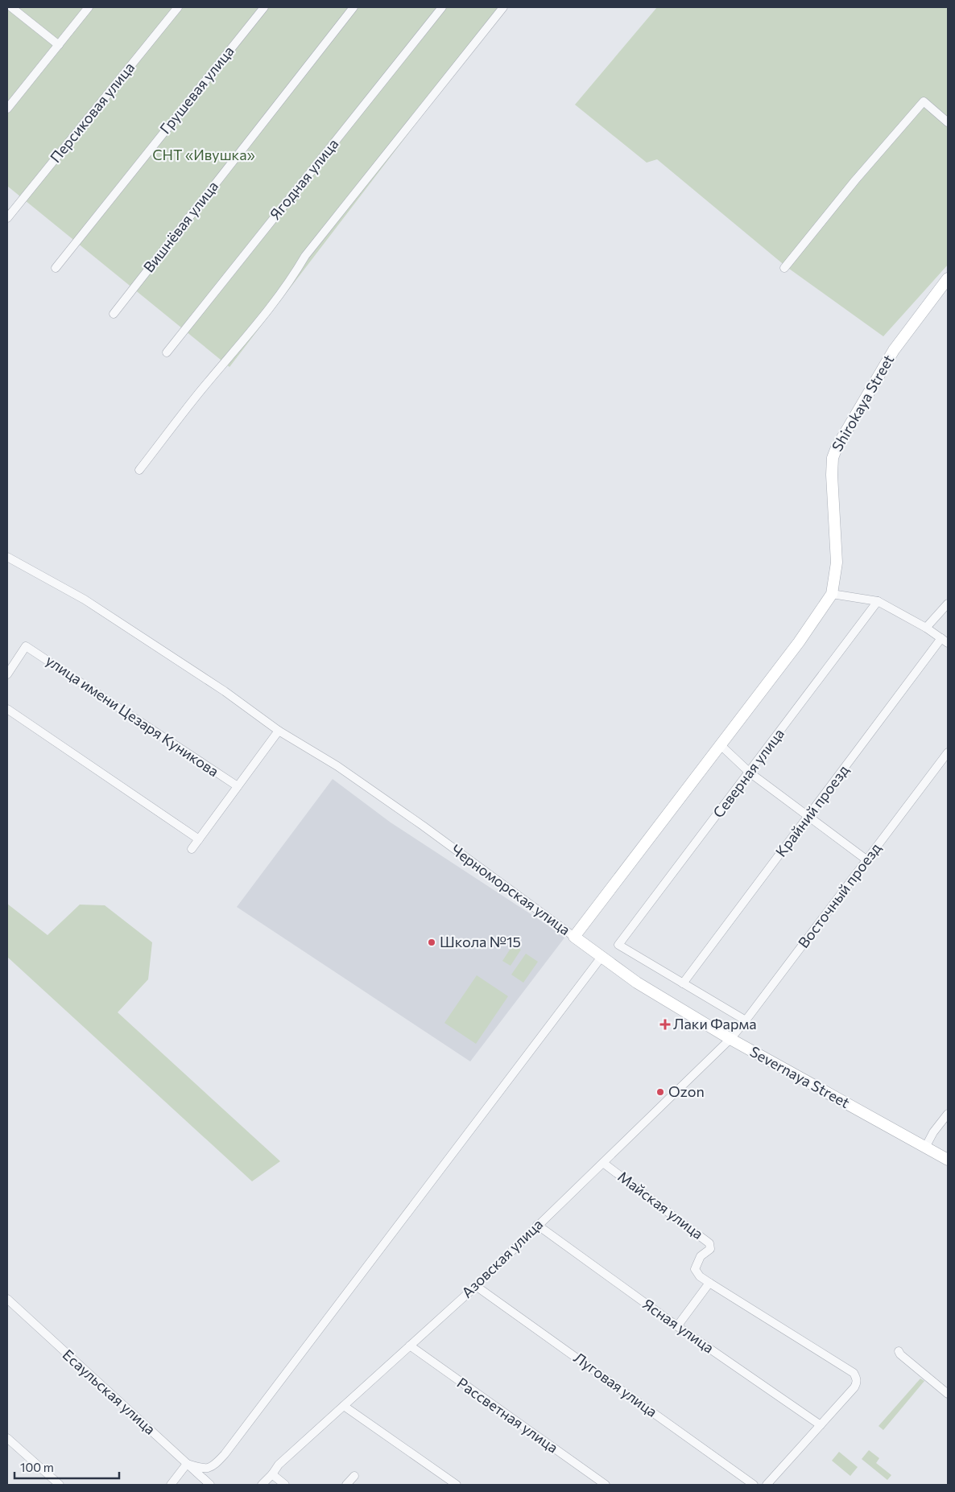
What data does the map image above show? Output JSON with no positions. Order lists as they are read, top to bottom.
{
  "streets": {
    "street": [
      "Грушевая улица",
      "Персиковая улица",
      "Ягодная улица",
      "Вишнёвая улица",
      "Shirokaya Street",
      "улица имени Цезаря Куникова",
      "Северная улица",
      "Крайний проезд",
      "Черноморская улица",
      "Восточный проезд",
      "Severnaya Street",
      "Майская улица",
      "Азовская улица",
      "Ясная улица",
      "Луговая улица",
      "Есаульская улица",
      "Рассветная улица"
    ]
  },
  "crossings": [
    ["Северная улица", "Крайний проезд"],
    ["Черноморская улица", "Severnaya Street"],
    ["Восточный проезд", "Severnaya Street"],
    ["Восточный проезд", "Азовская улица"],
    ["Severnaya Street", "Азовская улица"],
    ["Майская улица", "Азовская улица"],
    ["Азовская улица", "Ясная улица"],
    ["Азовская улица", "Луговая улица"],
    ["Азовская улица", "Рассветная улица"]
  ],
  "parks": ["СНТ «Ивушка»"],
  "places": {
    "other": ["Школа №15", "Ozon"],
    "health": ["Лаки Фарма"]
  },
  "scale_bar": "100 m"
}
